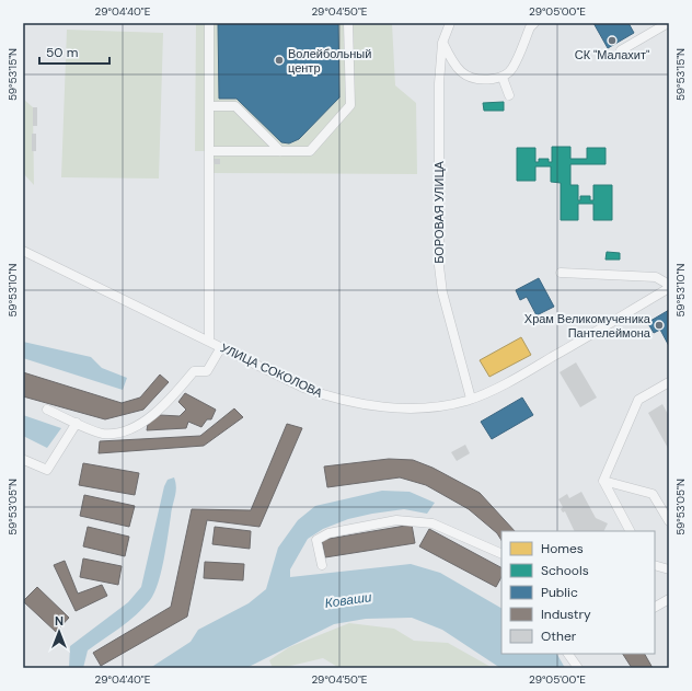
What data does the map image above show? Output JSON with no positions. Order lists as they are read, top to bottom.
{
  "streets": {
    "street": ["БОРОВАЯ УЛИЦА", "УЛИЦА СОКОЛОВА"]
  },
  "crossings": [
    ["БОРОВАЯ УЛИЦА", "УЛИЦА СОКОЛОВА"]
  ],
  "water": ["Коваши"],
  "places": ["СК \"Малахит\"", "Волейбольный центр", "Храм Великомученика Пантелеймона"],
  "legend": [
    "Homes",
    "Schools",
    "Public",
    "Industry",
    "Other"
  ],
  "scale_bar": "50 m",
  "north": "top",
  "coordinates": [
    "29°04'40\"E",
    "29°04'50\"E",
    "29°05'00\"E",
    "59°53'15\"N",
    "59°53'10\"N",
    "59°53'05\"N"
  ]
}
